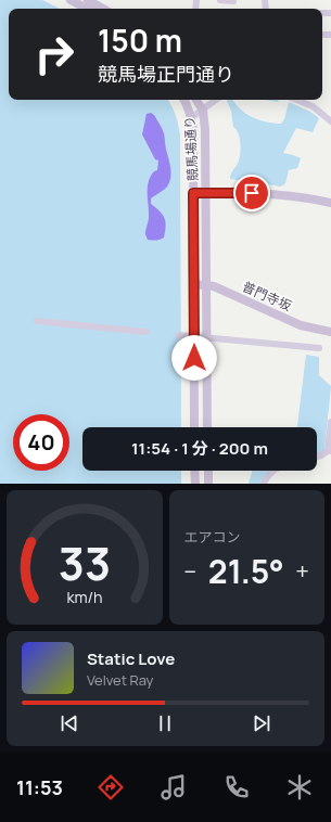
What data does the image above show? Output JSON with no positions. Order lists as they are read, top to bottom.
{
  "streets": {
    "street": ["競馬場通り", "普門寺坂"]
  },
  "crossings": [
    ["競馬場通り", "普門寺坂"]
  ],
  "page": {
    "turn": ["150 m", "競馬場正門通り"],
    "limit": "40",
    "trip": "11:54 · 1 分 · 200 m",
    "tile": "エアコン",
    "heat": ["−", "21.5°", "+"],
    "song": ["Static Love", "Velvet Ray"],
    "tabs": "11:53",
    "gauge": ["33", "km/h"]
  }
}
